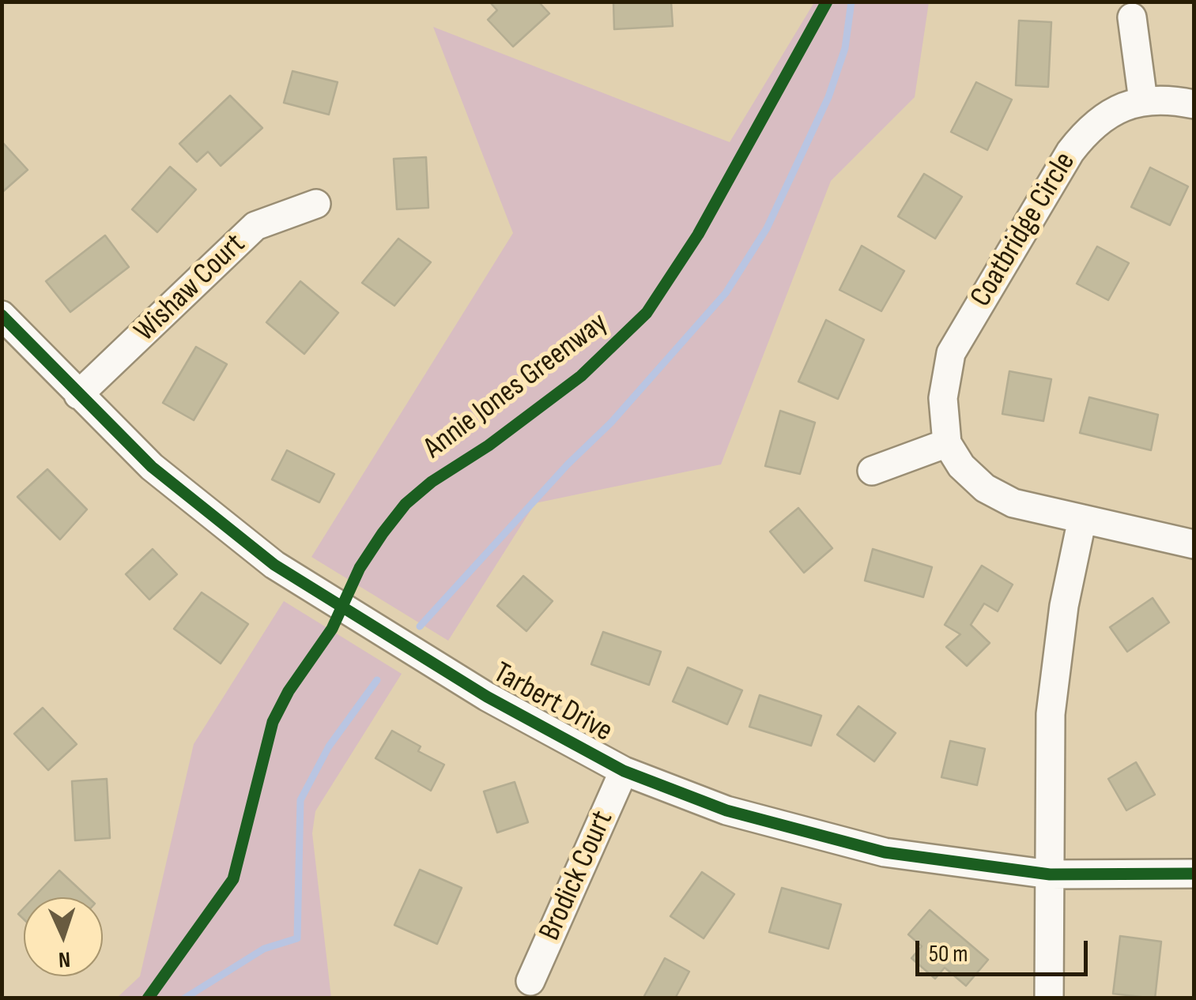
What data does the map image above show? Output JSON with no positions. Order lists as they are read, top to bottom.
{
  "streets": {
    "street": [
      "Coatbridge Circle",
      "Wishaw Court",
      "Tarbert Drive",
      "Brodick Court"
    ],
    "cycle path": ["Annie Jones Greenway"]
  },
  "crossings": [
    ["Wishaw Court", "Tarbert Drive"],
    ["Tarbert Drive", "Brodick Court"]
  ],
  "scale_bar": "50 m",
  "north": "bottom"
}
